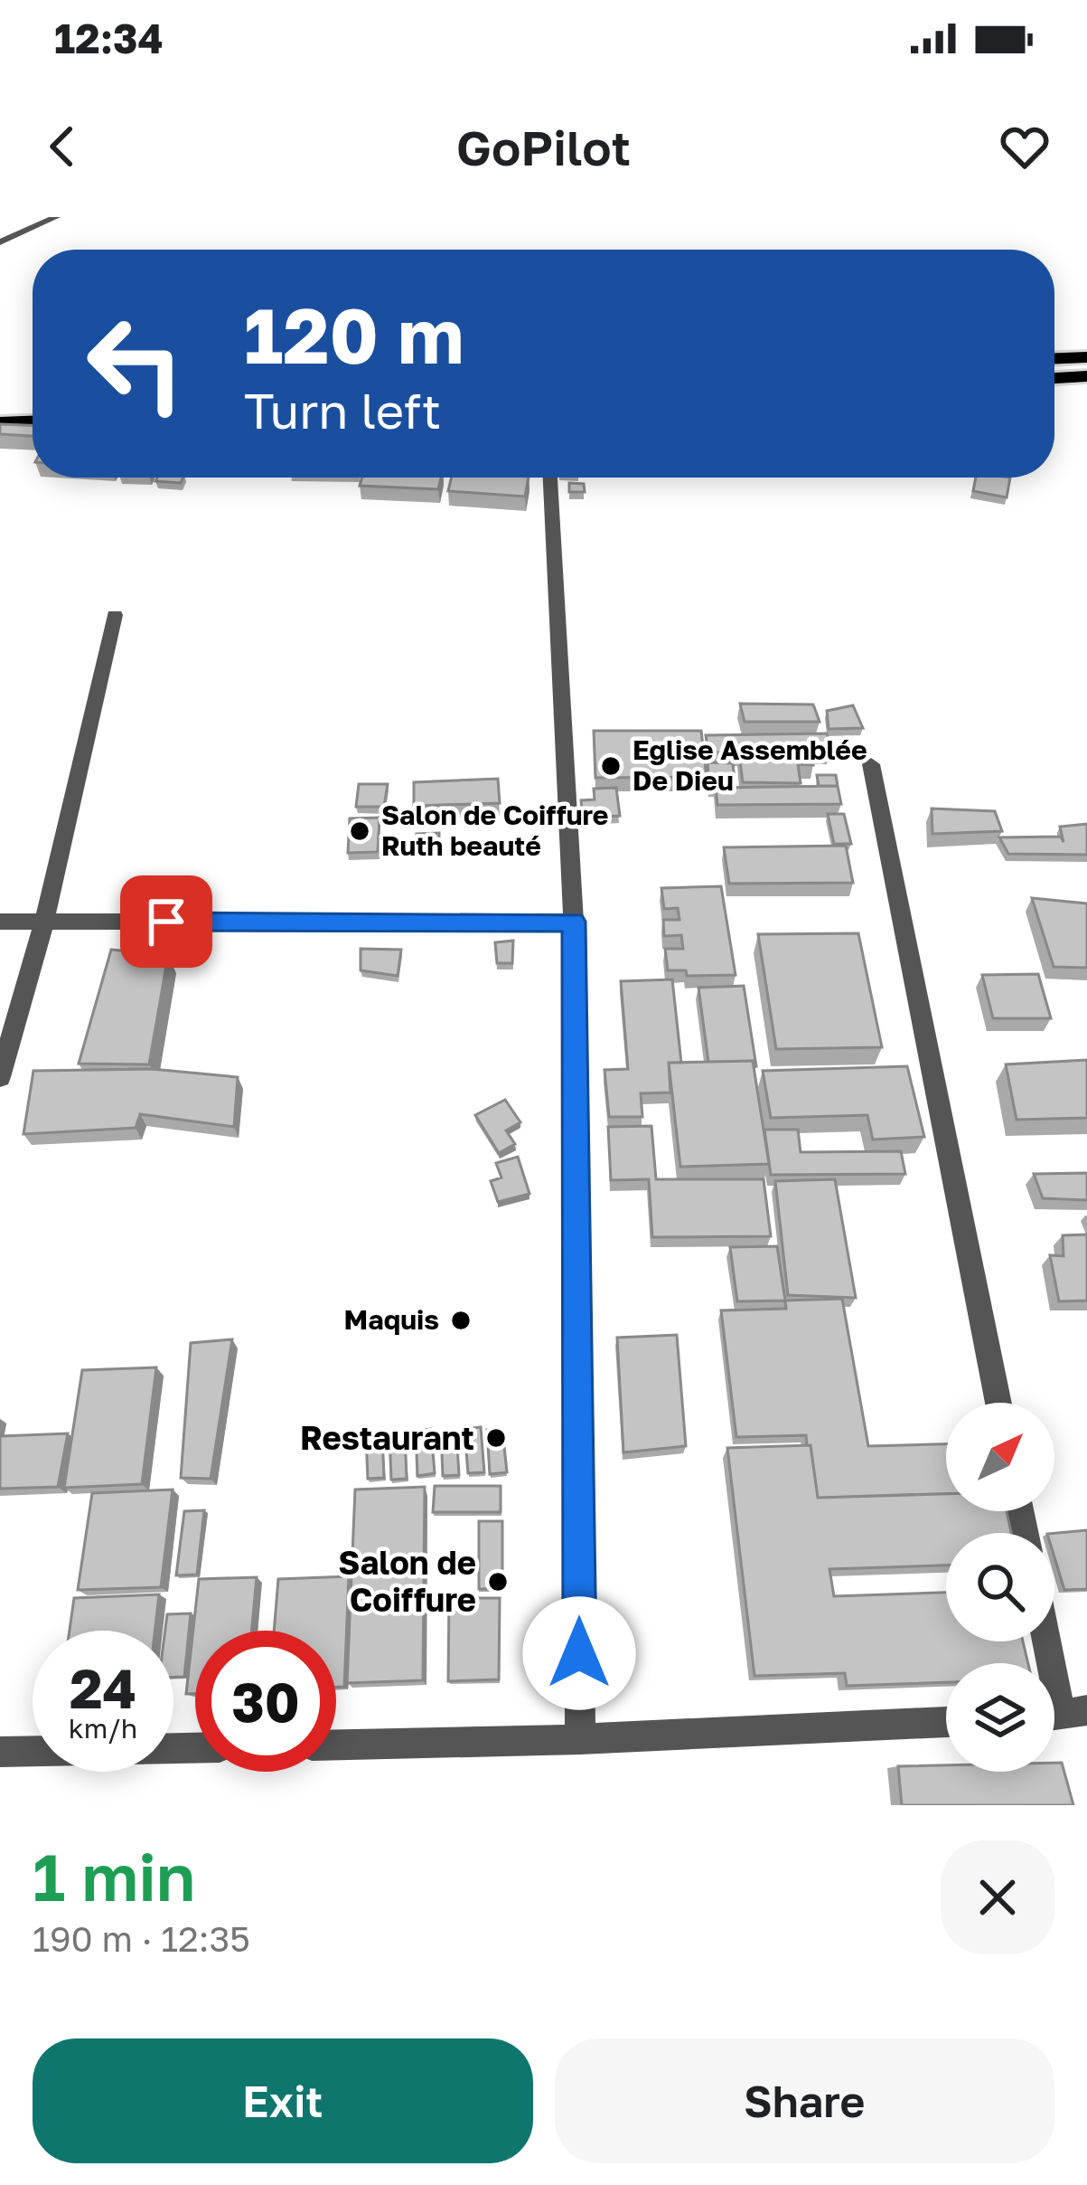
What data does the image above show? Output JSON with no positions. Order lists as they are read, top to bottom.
{
  "places": [
    "Eglise Assemblée De Dieu",
    "Salon de Coiffure Ruth beauté",
    "Maquis",
    "Restaurant",
    "Salon de Coiffure"
  ],
  "north": "top right",
  "page": {
    "status": "12:34",
    "header": "GoPilot",
    "turn": ["120 m", "Turn left"],
    "speed": "24 km/h",
    "limit": "30",
    "heading": ["1 min", "190 m · 12:35"],
    "buttons": ["Exit", "Share"]
  }
}
